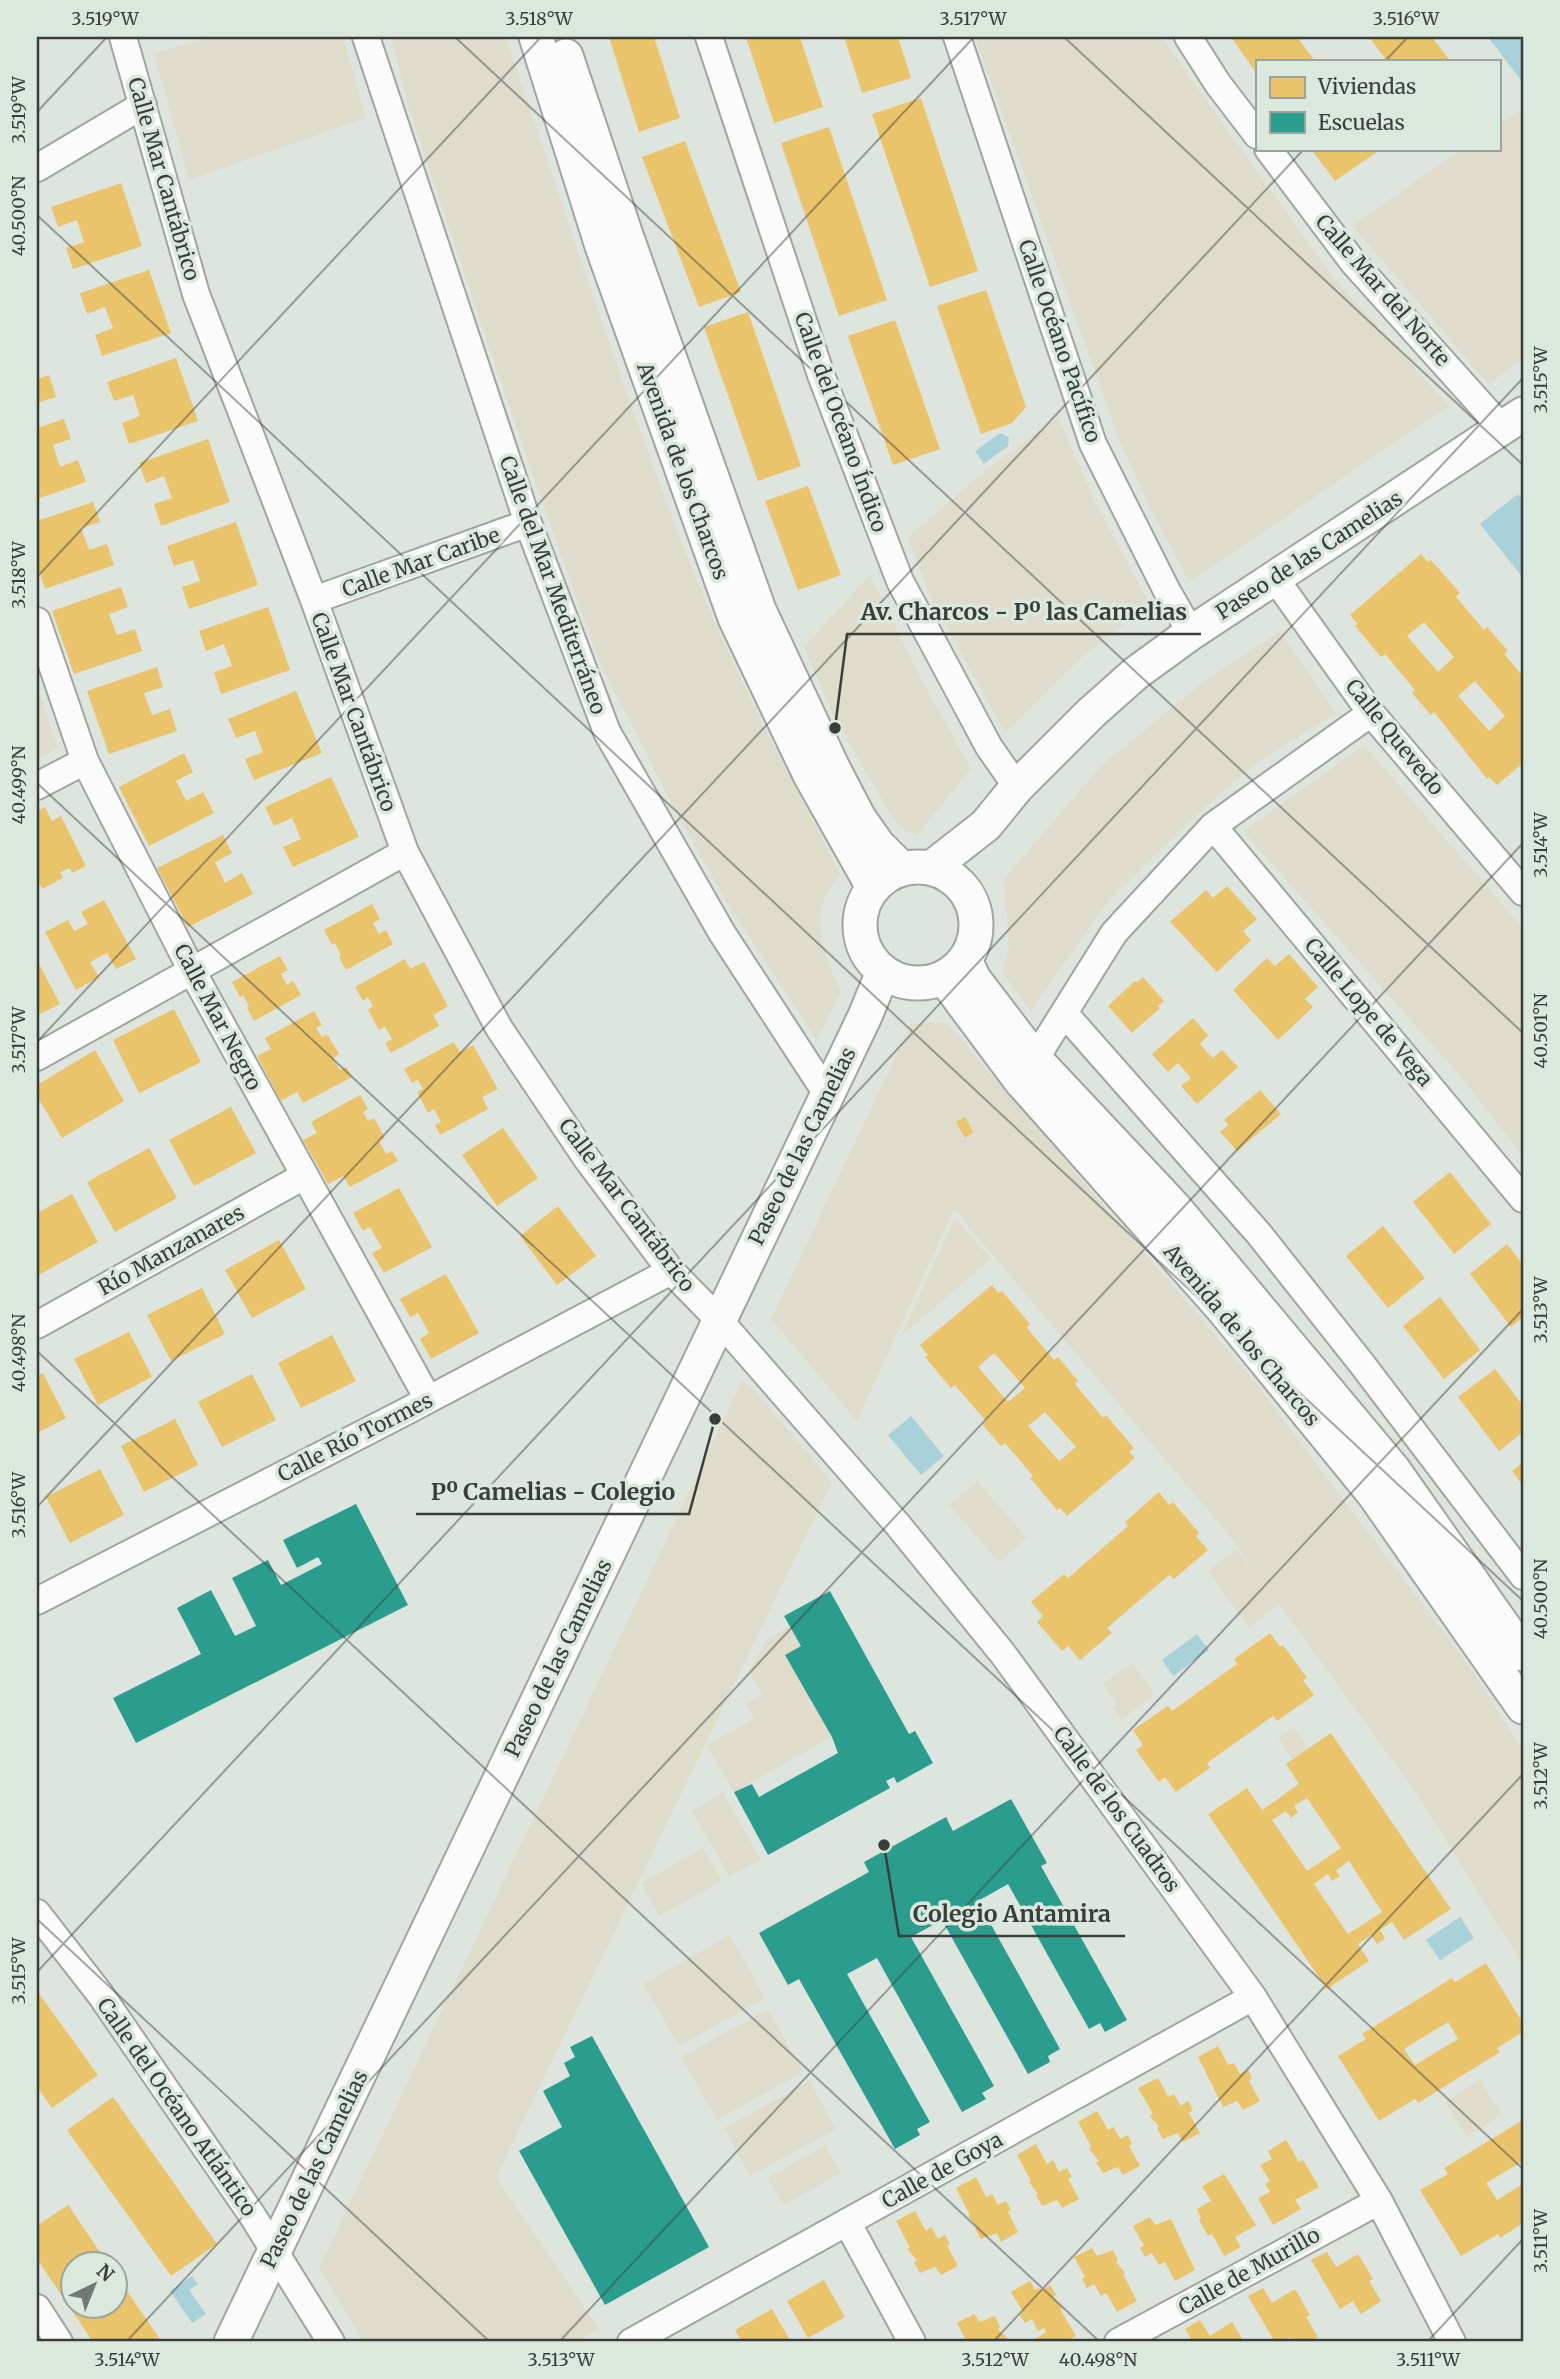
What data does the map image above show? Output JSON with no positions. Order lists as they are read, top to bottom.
{
  "streets": {
    "street": [
      "Calle Mar Cantábrico",
      "Calle Mar del Norte",
      "Calle Océano Pacífico",
      "Calle del Océano Índico",
      "Avenida de los Charcos",
      "Paseo de las Camelias",
      "Calle Mar Caribe",
      "Calle del Mar Mediterráneo",
      "Calle Quevedo",
      "Calle Lope de Vega",
      "Calle Mar Negro",
      "Río Manzanares",
      "Calle Río Tormes",
      "Calle de los Cuadros",
      "Calle del Océano Atlántico",
      "Calle de Goya",
      "Calle de Murillo"
    ]
  },
  "crossings": [
    ["Calle Mar Cantábrico", "Paseo de las Camelias"],
    ["Calle Mar Cantábrico", "Calle Mar Caribe"],
    ["Calle Mar Cantábrico", "Calle Río Tormes"],
    ["Calle Mar Cantábrico", "Calle de los Cuadros"],
    ["Calle Mar del Norte", "Paseo de las Camelias"],
    ["Calle Océano Pacífico", "Paseo de las Camelias"],
    ["Calle del Océano Índico", "Paseo de las Camelias"],
    ["Avenida de los Charcos", "Paseo de las Camelias"],
    ["Paseo de las Camelias", "Calle del Mar Mediterráneo"],
    ["Paseo de las Camelias", "Calle Quevedo"],
    ["Paseo de las Camelias", "Calle de los Cuadros"],
    ["Paseo de las Camelias", "Calle del Océano Atlántico"],
    ["Calle Mar Caribe", "Calle del Mar Mediterráneo"],
    ["Calle Mar Negro", "Río Manzanares"],
    ["Calle Mar Negro", "Calle Río Tormes"],
    ["Calle de los Cuadros", "Calle de Goya"],
    ["Calle de los Cuadros", "Calle de Murillo"]
  ],
  "places": ["Av. Charcos - Pº las Camelias", "Pº Camelias - Colegio", "Colegio Antamira"],
  "legend": ["Viviendas", "Escuelas"],
  "north": "top right",
  "coordinates": [
    "3.519°W",
    "3.518°W",
    "3.517°W",
    "3.516°W",
    "40.500°N",
    "3.515°W",
    "40.499°N",
    "3.514°W",
    "40.501°N",
    "3.513°W",
    "40.498°N",
    "3.512°W",
    "3.511°W"
  ]
}
